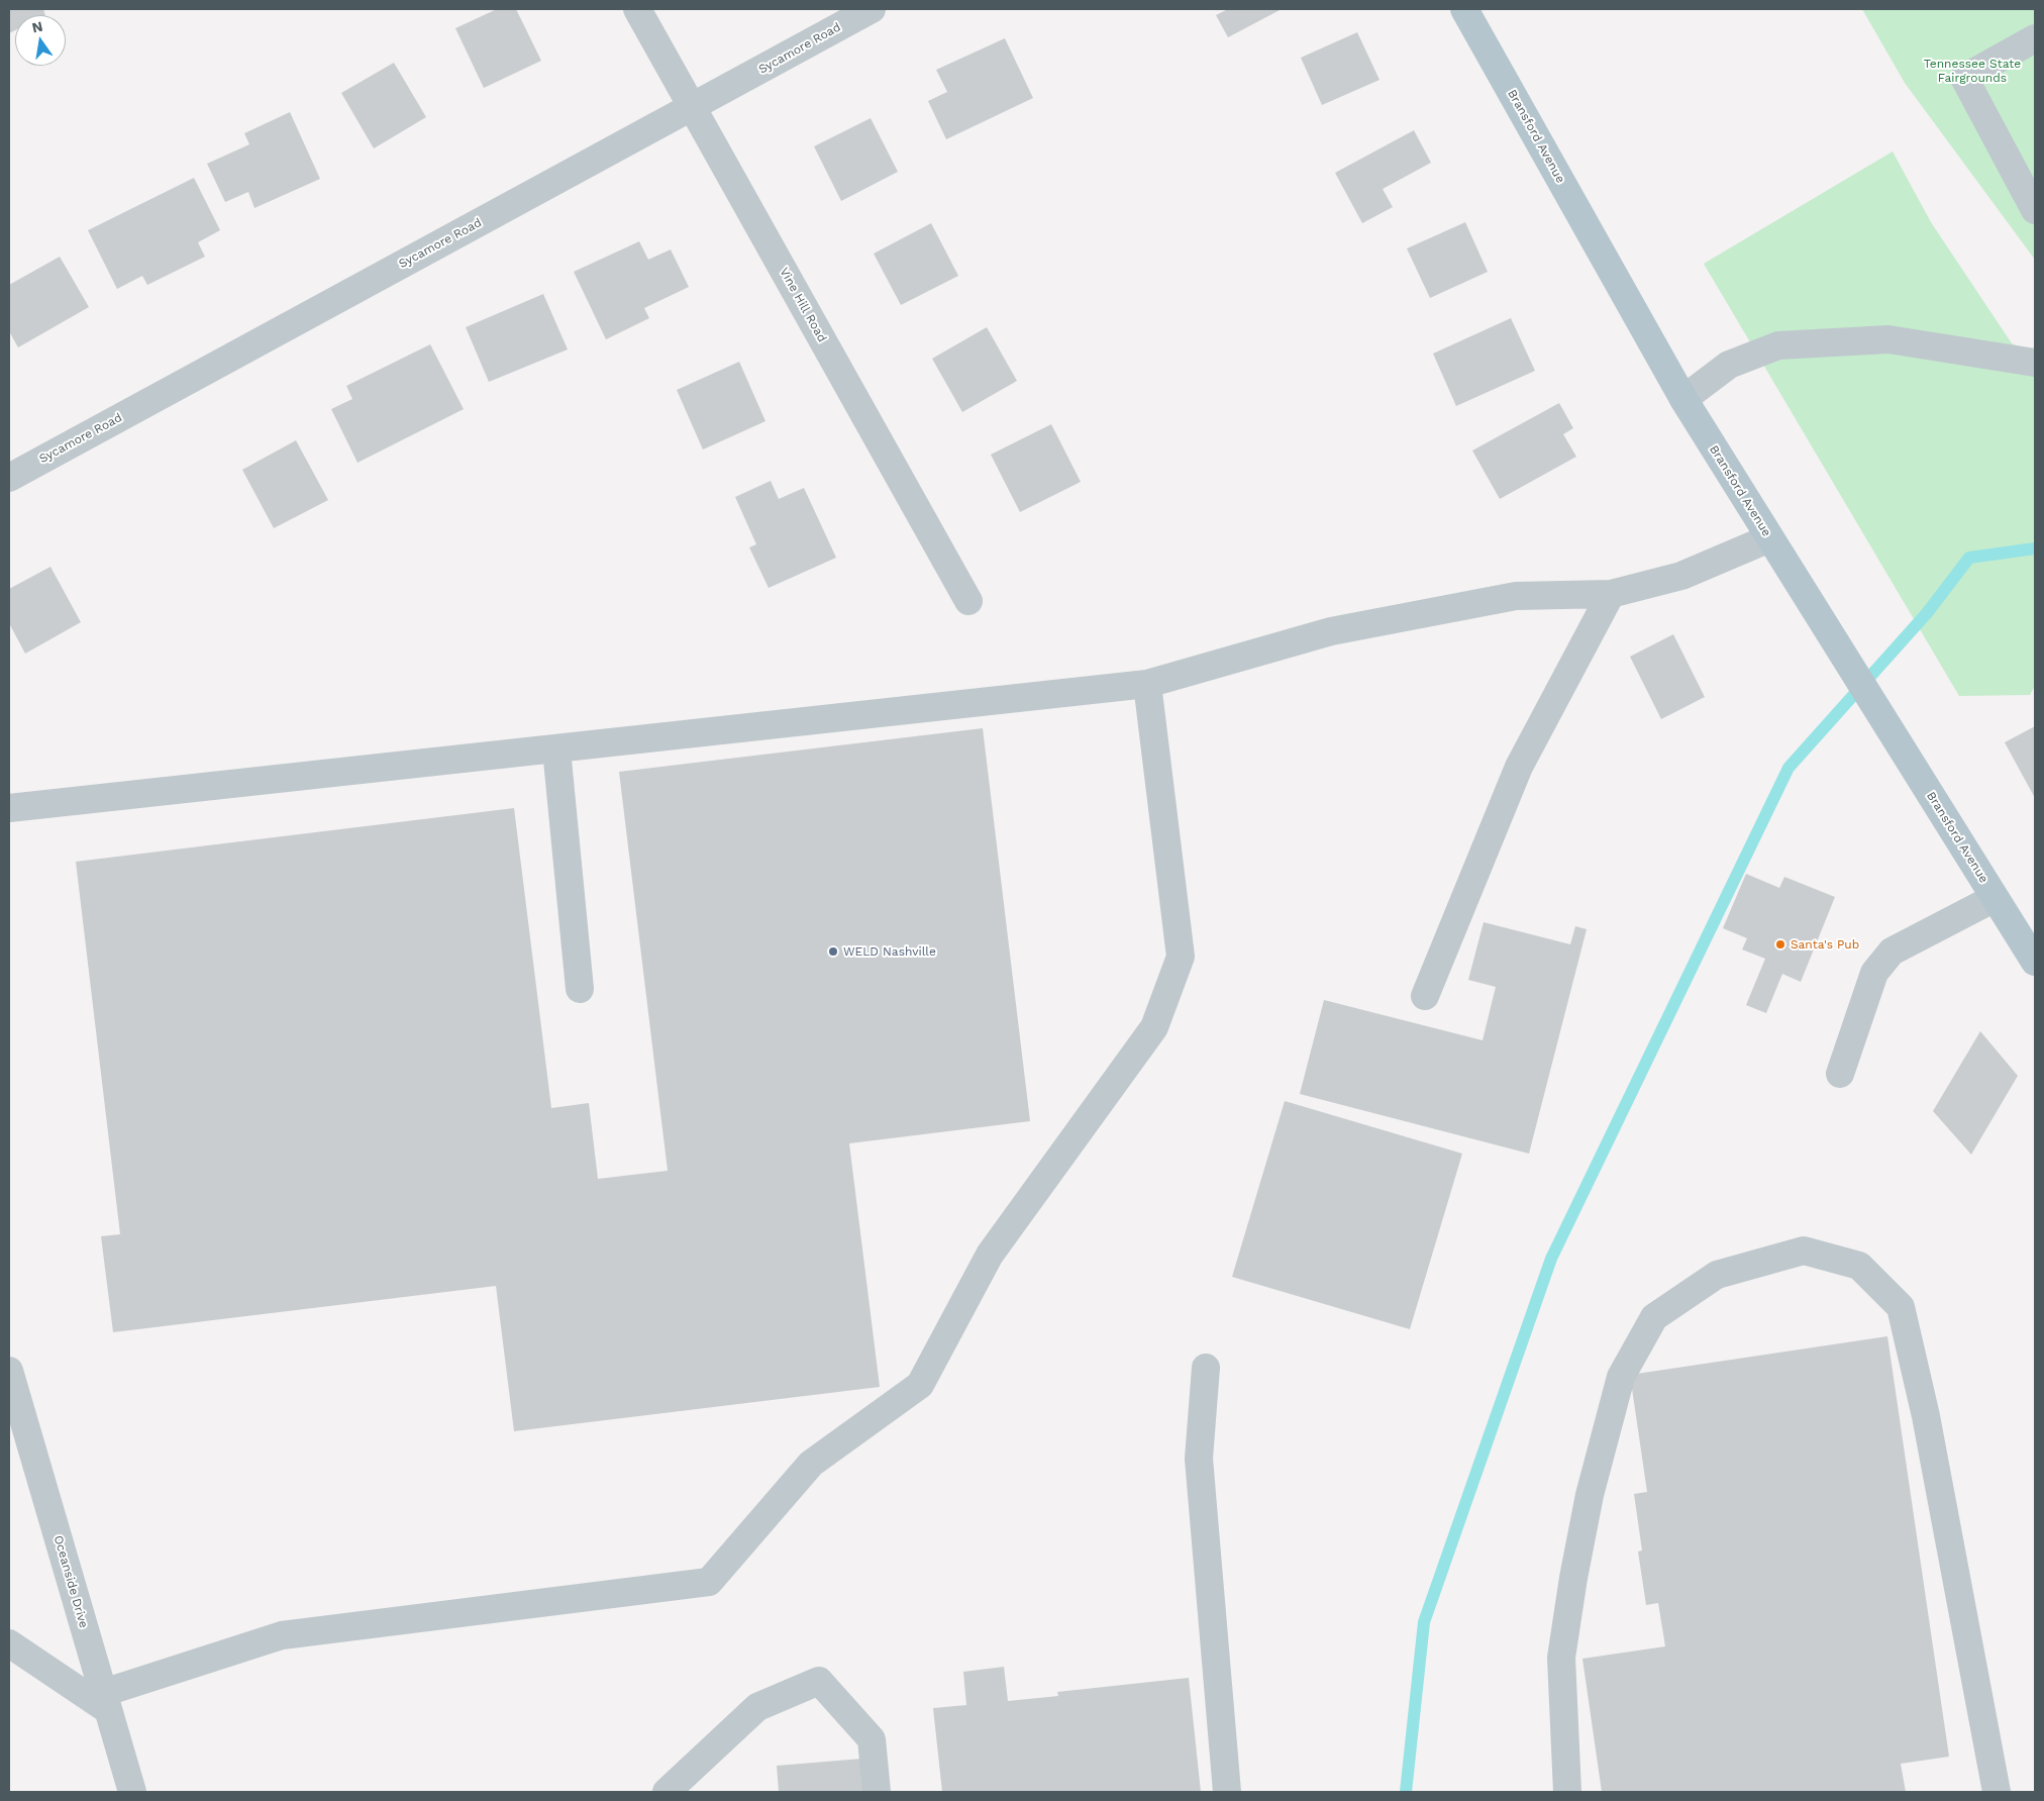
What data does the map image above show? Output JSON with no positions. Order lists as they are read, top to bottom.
{
  "streets": {
    "main road": ["Bransford Avenue"],
    "street": ["Sycamore Road", "Vine Hill Road", "Oceanside Drive"]
  },
  "crossings": [
    ["Sycamore Road", "Vine Hill Road"]
  ],
  "parks": ["Tennessee State Fairgrounds"],
  "places": ["Santa's Pub", "WELD Nashville"],
  "north": "top"
}
